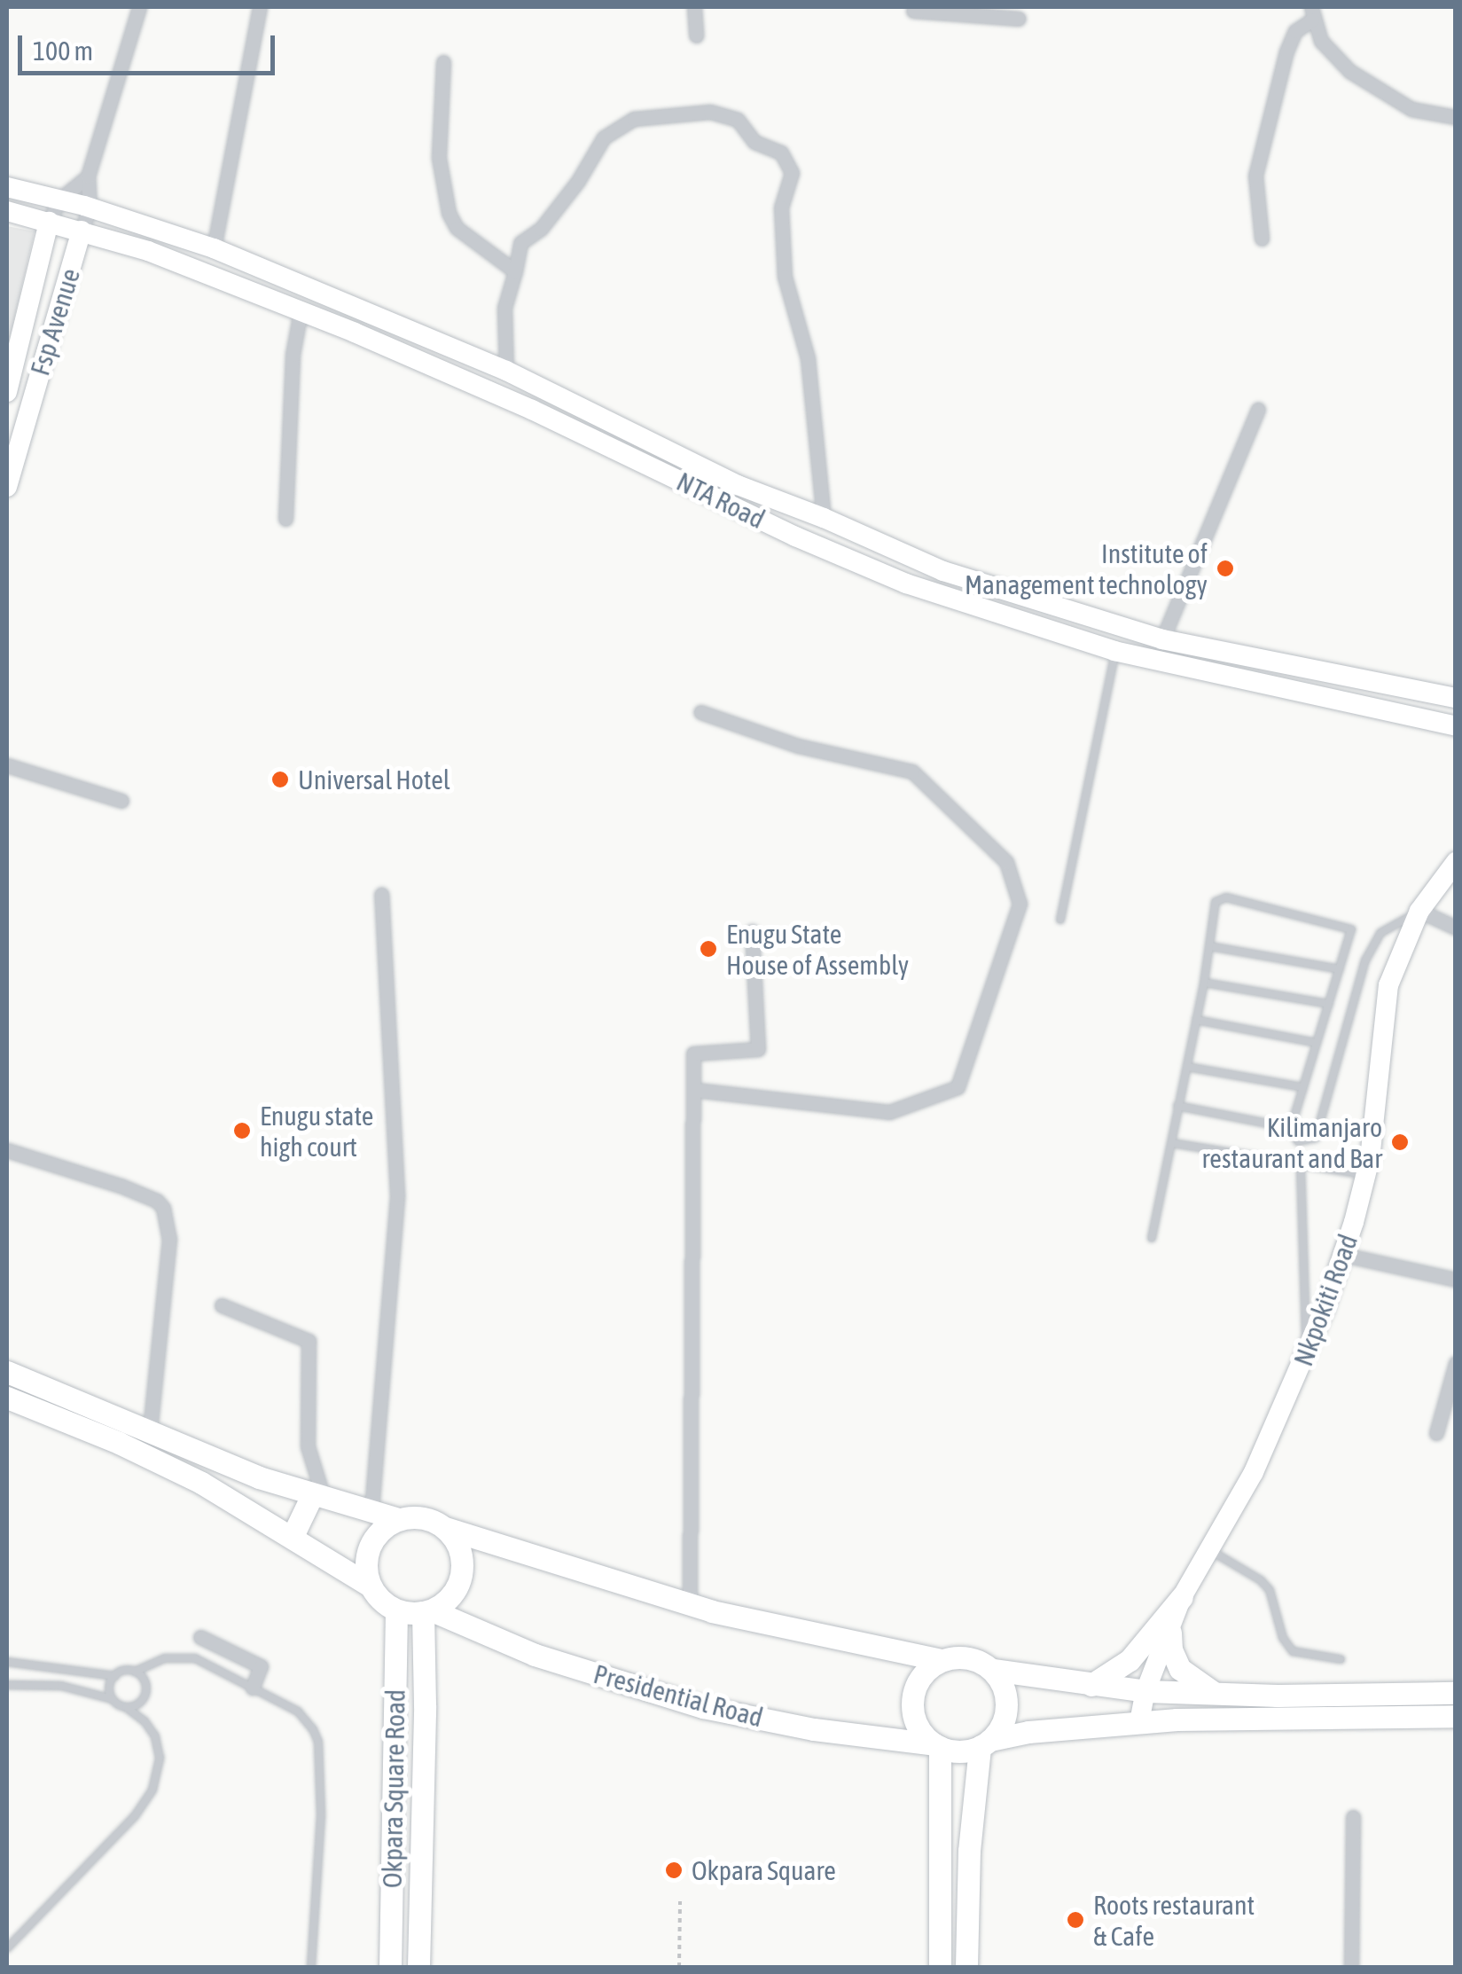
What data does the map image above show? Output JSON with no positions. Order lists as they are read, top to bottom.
{
  "streets": {
    "main road": [
      "Fsp Avenue",
      "NTA Road",
      "Nkpokiti Road",
      "Presidential Road",
      "Okpara Square Road"
    ]
  },
  "crossings": [
    ["Fsp Avenue", "NTA Road"],
    ["Presidential Road", "Okpara Square Road"]
  ],
  "places": [
    "Institute of Management technology",
    "Universal Hotel",
    "Enugu State House of Assembly",
    "Enugu state high court",
    "Kilimanjaro restaurant and Bar",
    "Okpara Square",
    "Roots restaurant & Cafe"
  ],
  "scale_bar": "100 m"
}
